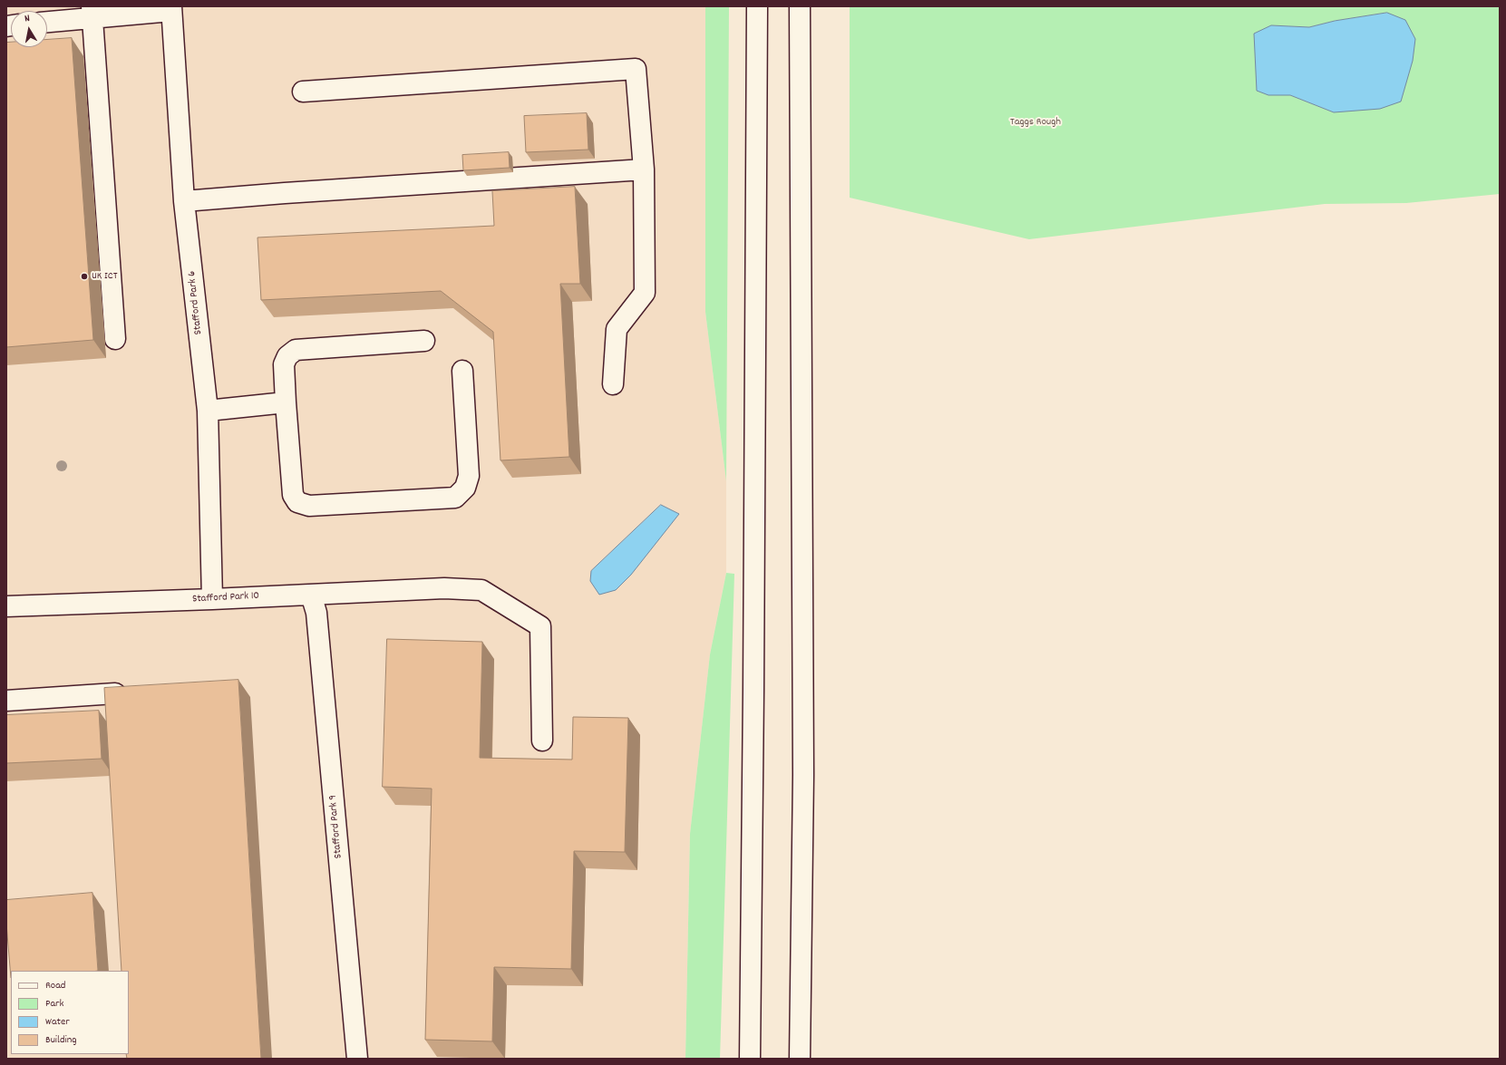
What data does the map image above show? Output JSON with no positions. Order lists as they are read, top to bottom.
{
  "streets": {
    "main road": ["Stafford Park 6", "Stafford Park 10", "Stafford Park 9"]
  },
  "crossings": [
    ["Stafford Park 6", "Stafford Park 10"],
    ["Stafford Park 10", "Stafford Park 9"]
  ],
  "parks": ["Taggs Rough"],
  "places": ["UK ICT"],
  "legend": [
    "Road",
    "Park",
    "Water",
    "Building"
  ],
  "north": "top"
}
